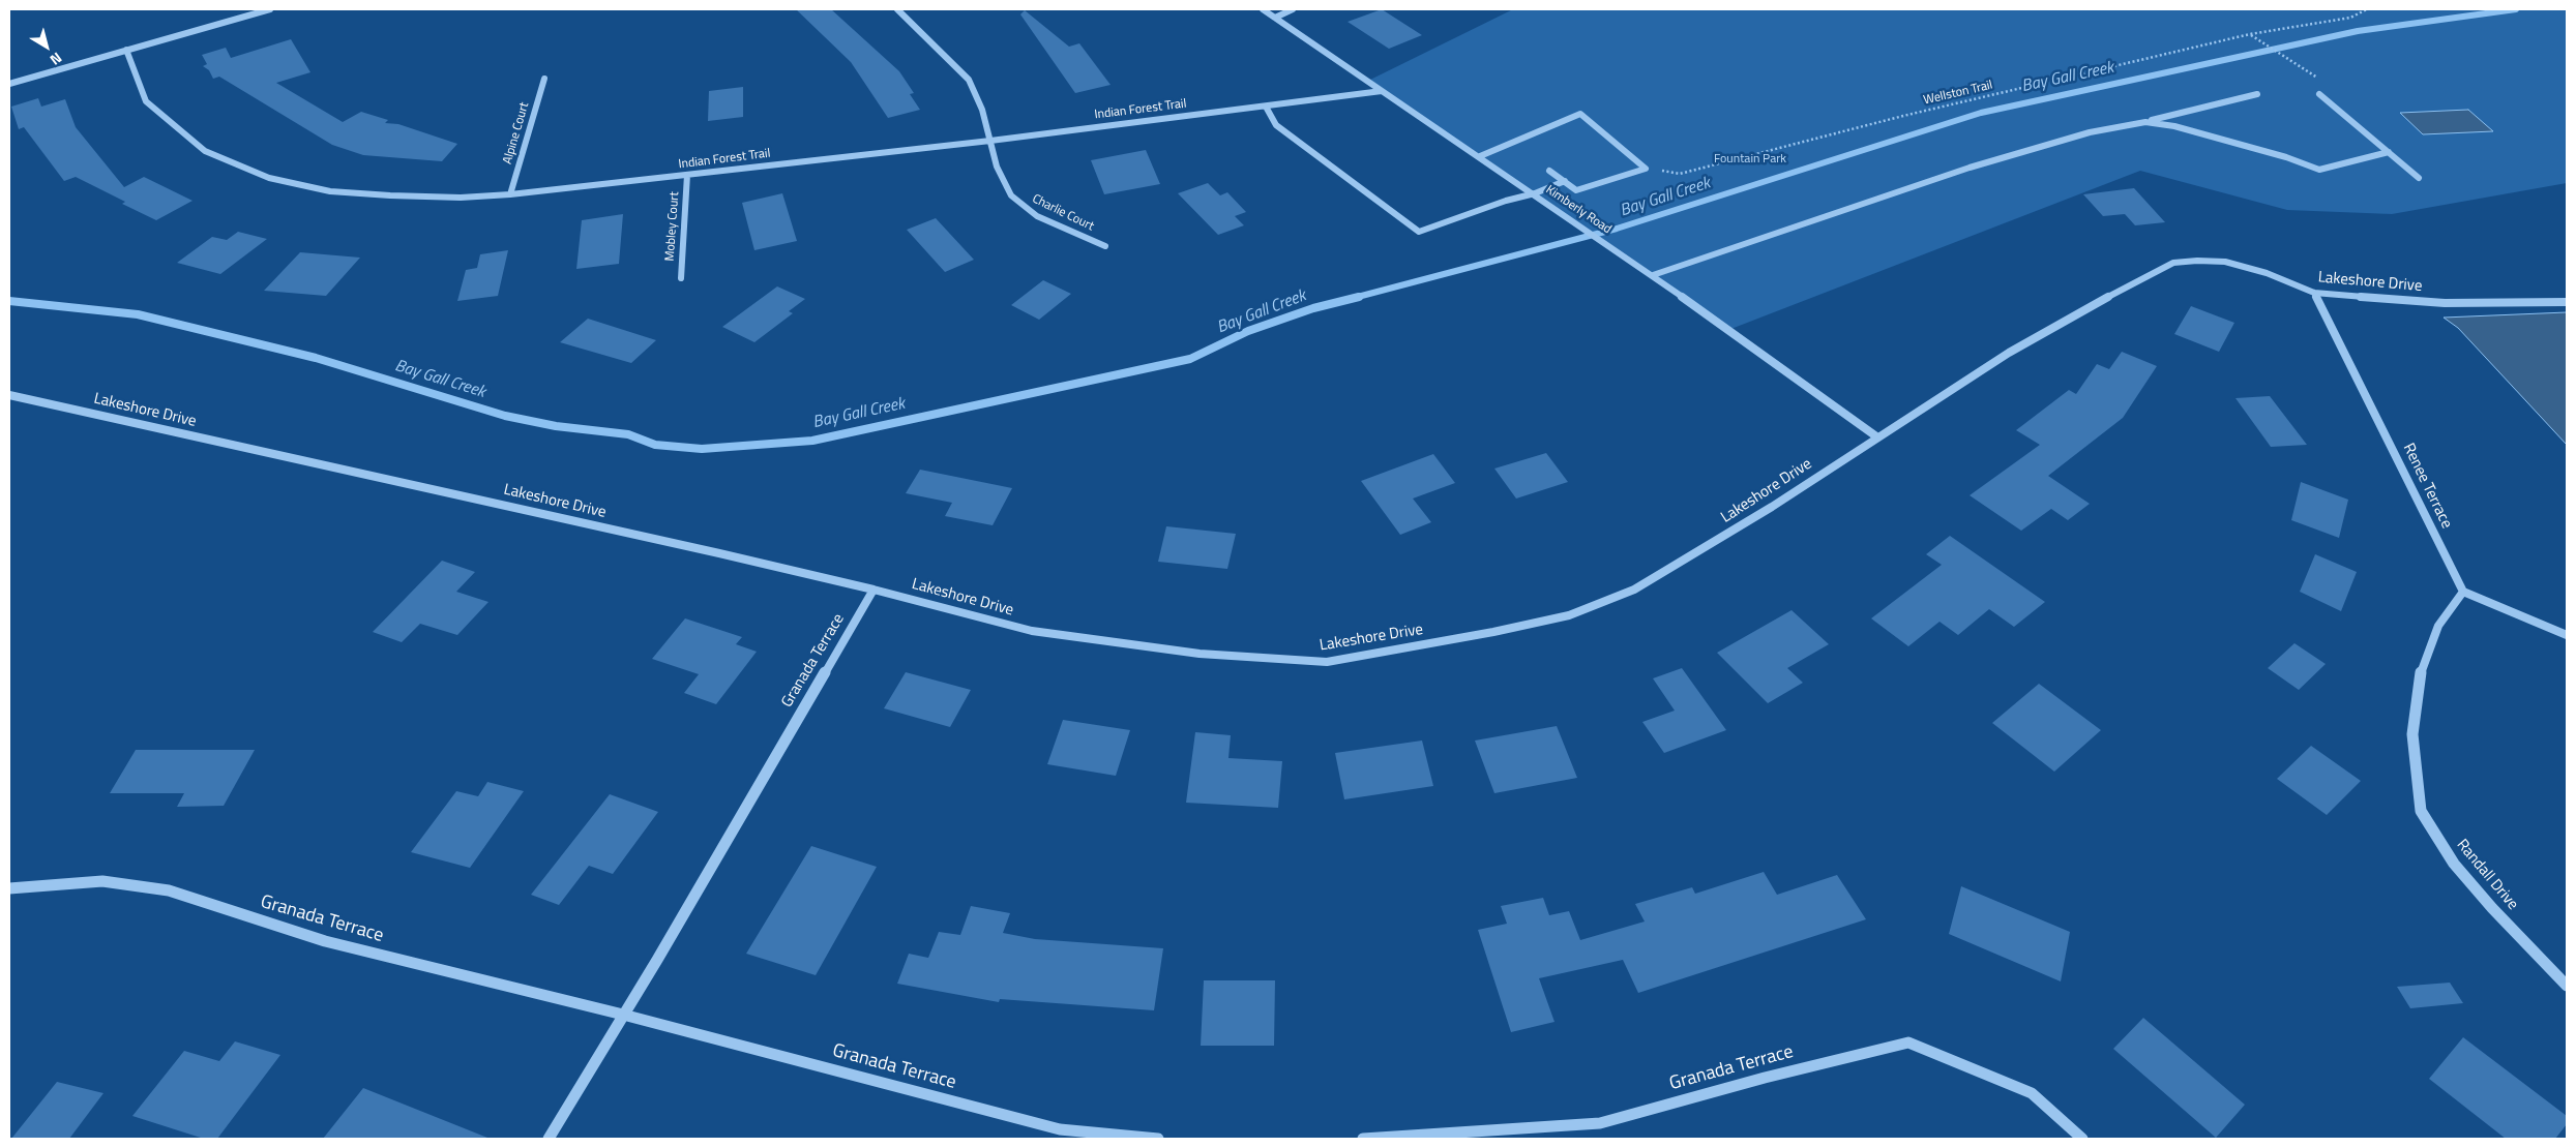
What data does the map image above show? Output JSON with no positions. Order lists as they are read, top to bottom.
{
  "streets": {
    "street": [
      "Indian Forest Trail",
      "Alpine Court",
      "Kimberly Road",
      "Charlie Court",
      "Mobley Court",
      "Lakeshore Drive",
      "Renee Terrace",
      "Granada Terrace",
      "Randall Drive"
    ],
    "path": ["Wellston Trail"]
  },
  "crossings": [
    ["Indian Forest Trail", "Alpine Court"],
    ["Indian Forest Trail", "Kimberly Road"],
    ["Indian Forest Trail", "Charlie Court"],
    ["Indian Forest Trail", "Mobley Court"],
    ["Kimberly Road", "Lakeshore Drive"],
    ["Lakeshore Drive", "Renee Terrace"],
    ["Lakeshore Drive", "Granada Terrace"],
    ["Renee Terrace", "Randall Drive"]
  ],
  "water": ["Bay Gall Creek"],
  "parks": ["Fountain Park"],
  "north": "bottom right"
}
